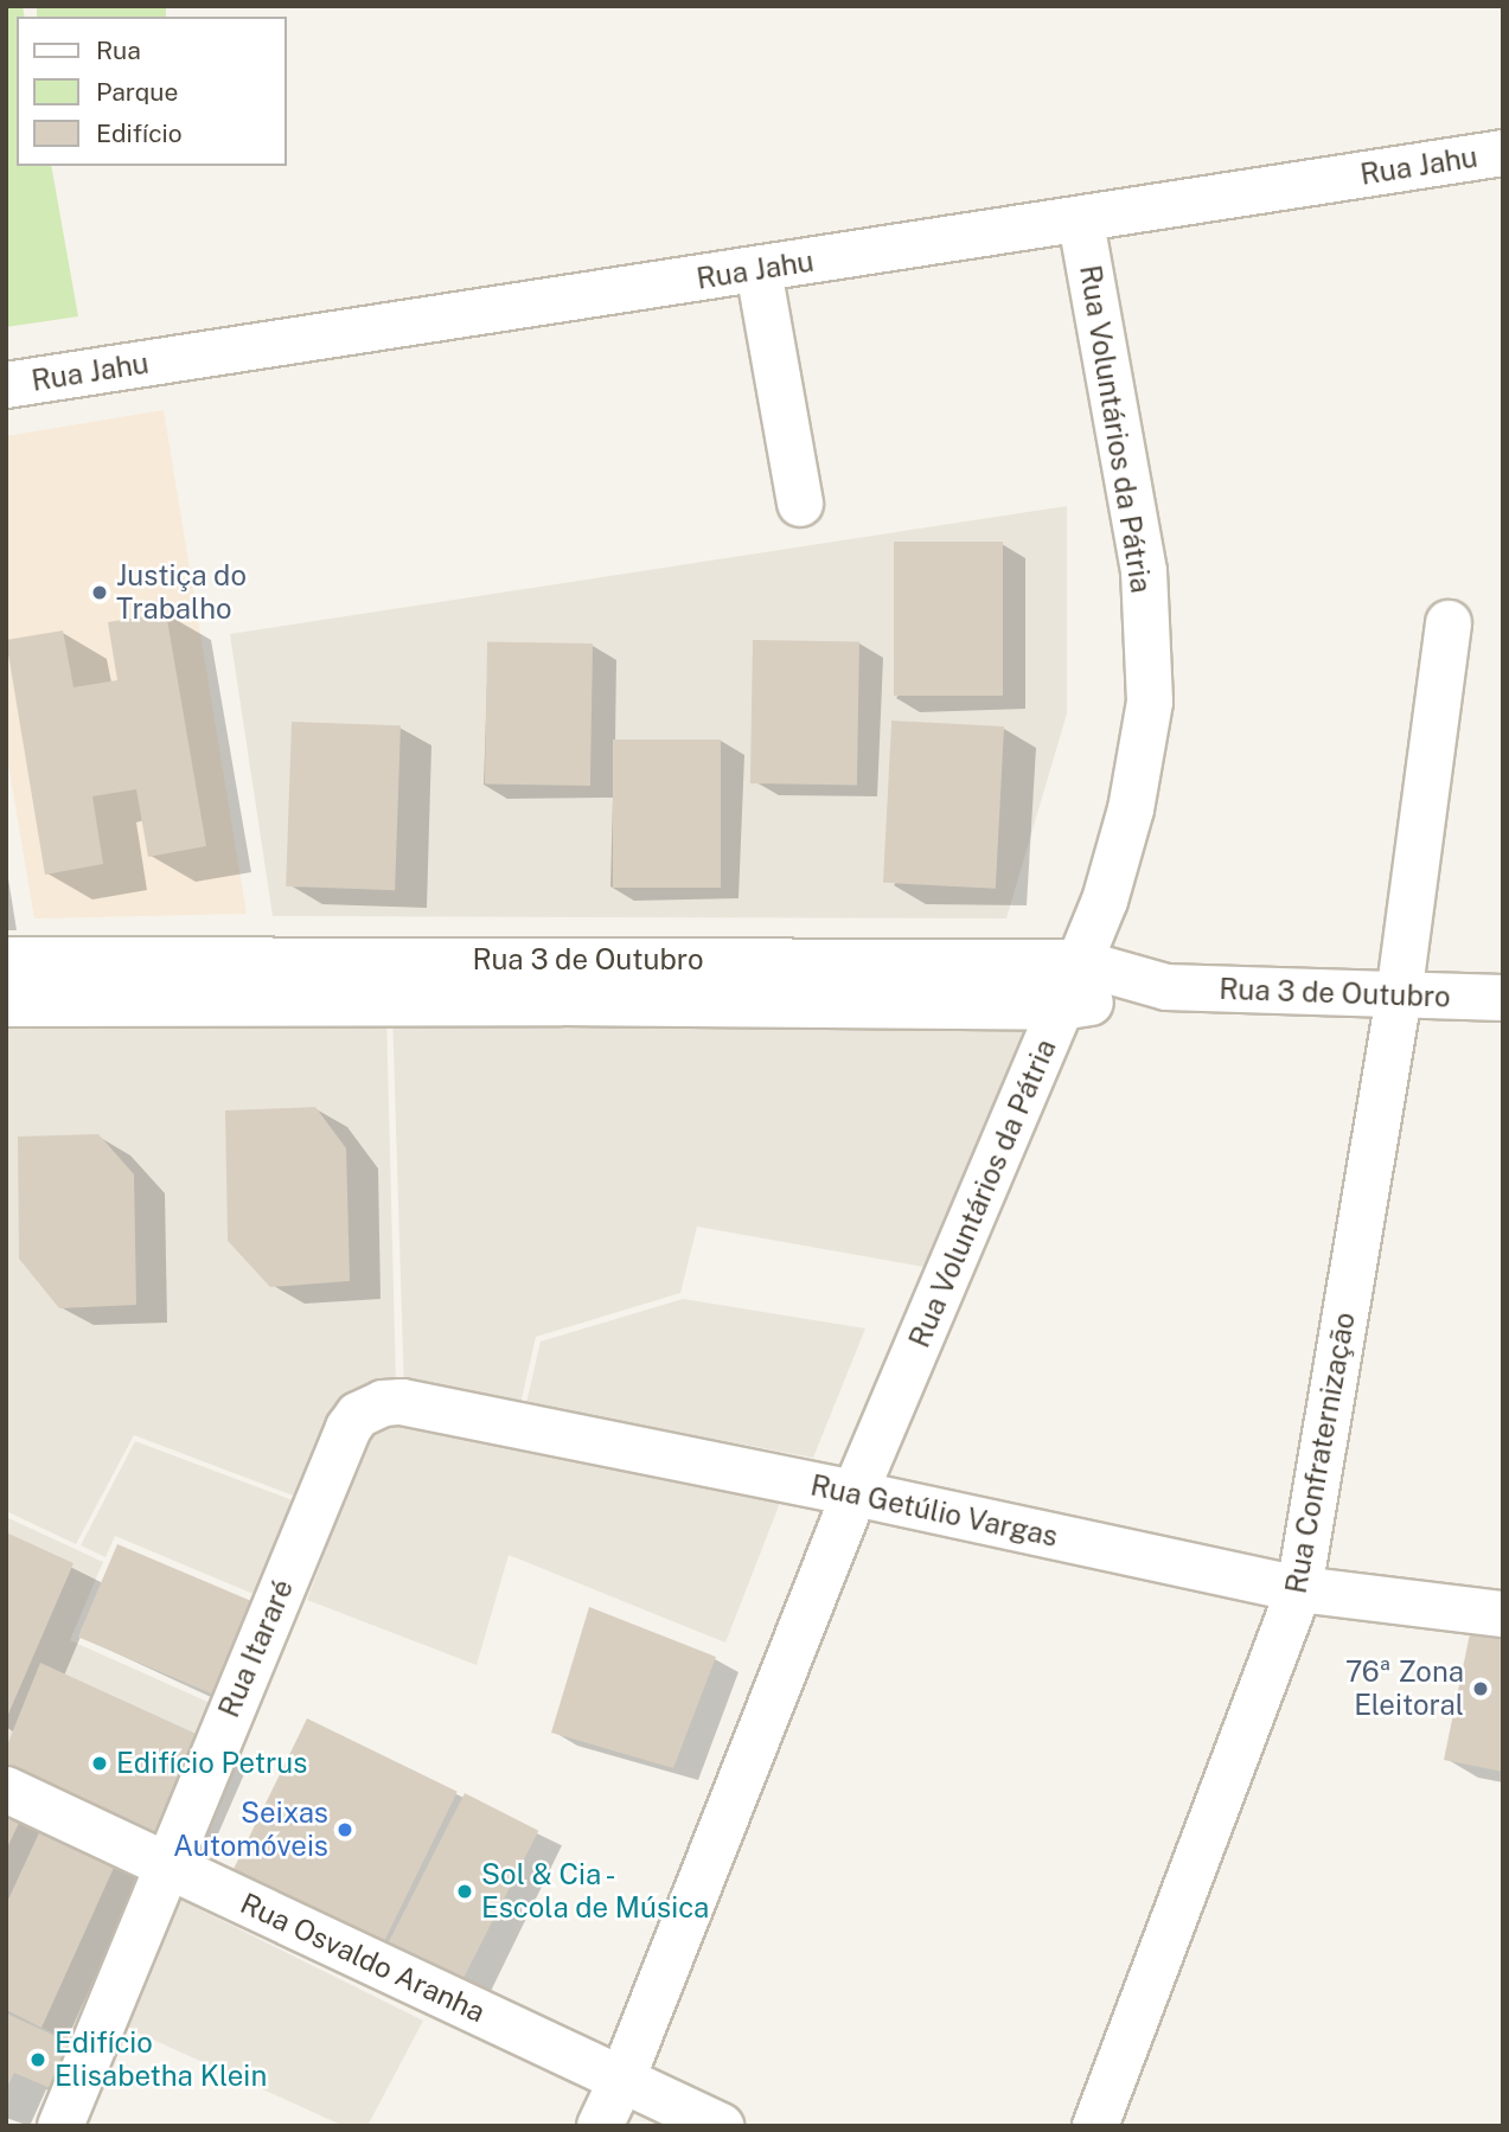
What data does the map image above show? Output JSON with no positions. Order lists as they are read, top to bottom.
{
  "streets": {
    "street": [
      "Rua Jahu",
      "Rua Voluntários da Pátria",
      "Rua 3 de Outubro",
      "Rua Confraternização",
      "Rua Getúlio Vargas",
      "Rua Itararé",
      "Rua Osvaldo Aranha"
    ]
  },
  "crossings": [
    ["Rua Jahu", "Rua Voluntários da Pátria"],
    ["Rua Voluntários da Pátria", "Rua 3 de Outubro"],
    ["Rua Voluntários da Pátria", "Rua Getúlio Vargas"],
    ["Rua Voluntários da Pátria", "Rua Osvaldo Aranha"],
    ["Rua 3 de Outubro", "Rua Confraternização"],
    ["Rua Confraternização", "Rua Getúlio Vargas"],
    ["Rua Getúlio Vargas", "Rua Itararé"],
    ["Rua Itararé", "Rua Osvaldo Aranha"]
  ],
  "places": [
    "Justiça do Trabalho",
    "76ª Zona Eleitoral",
    "Edifício Petrus",
    "Seixas Automóveis",
    "Sol & Cia - Escola de Música",
    "Edifício Elisabetha Klein"
  ],
  "legend": ["Rua", "Parque", "Edifício"]
}
